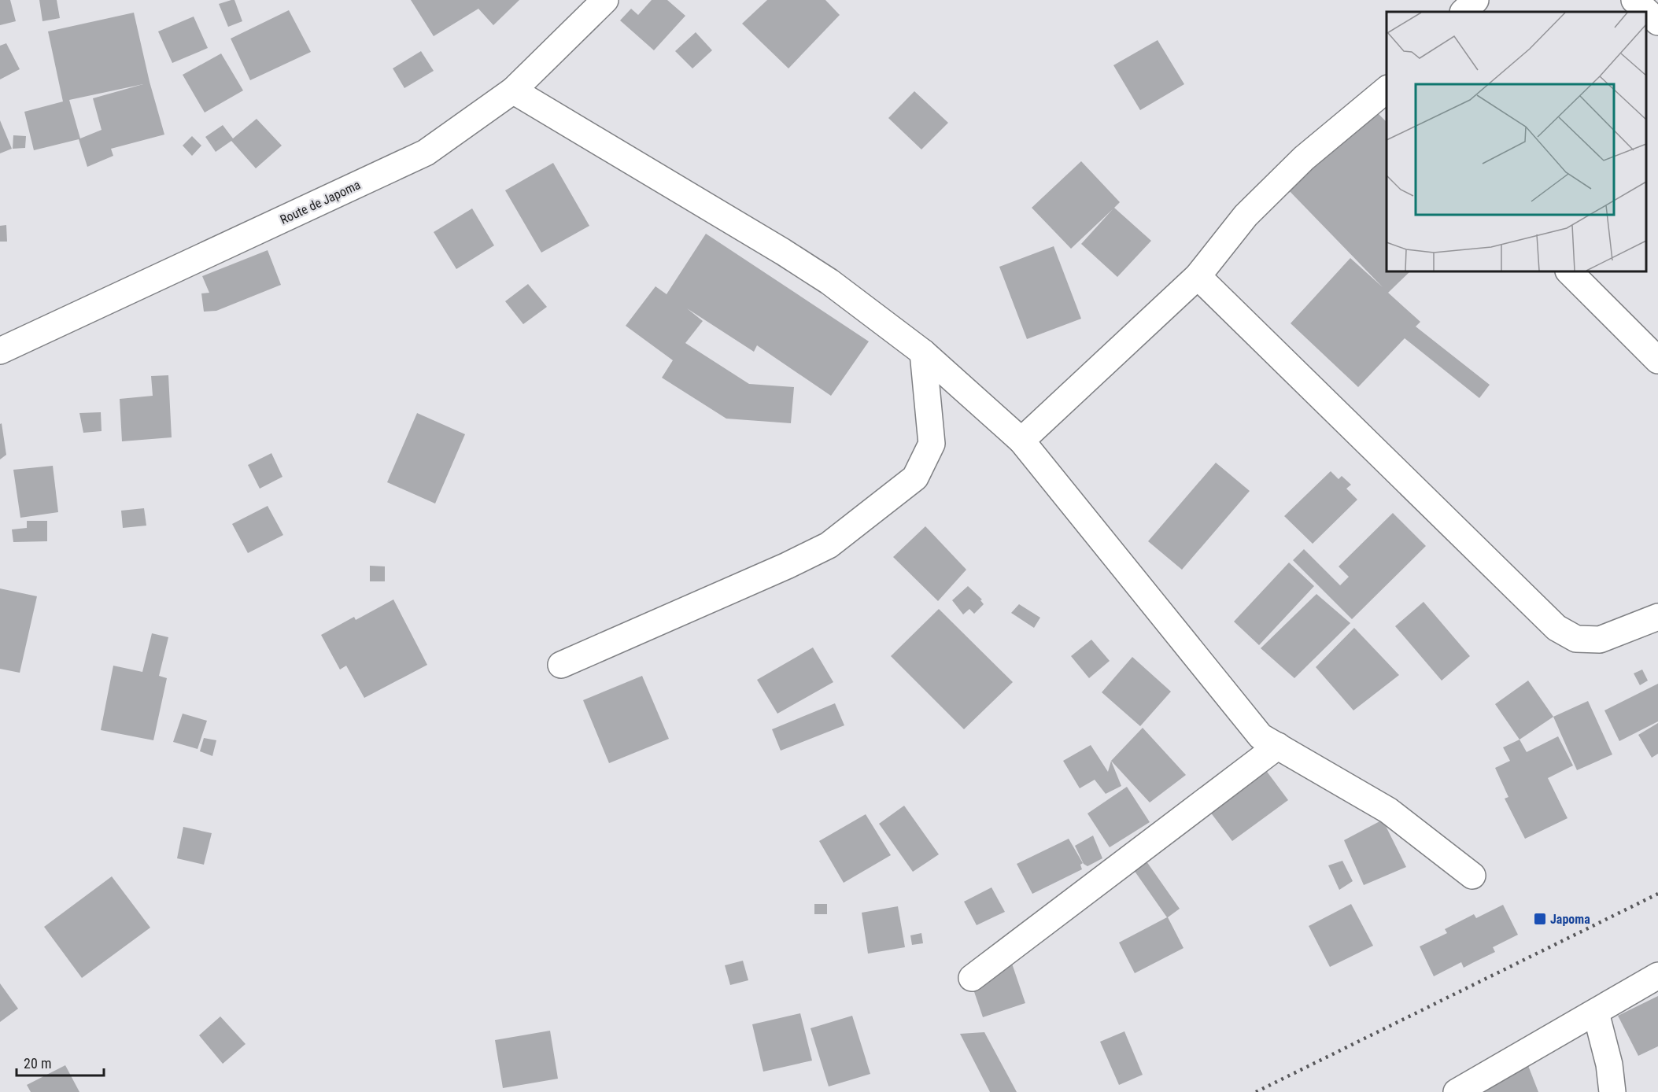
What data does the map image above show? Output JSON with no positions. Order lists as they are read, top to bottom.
{
  "streets": {
    "street": ["Route de Japoma"]
  },
  "places": {
    "transit": ["Japoma"]
  },
  "scale_bar": "20 m"
}
